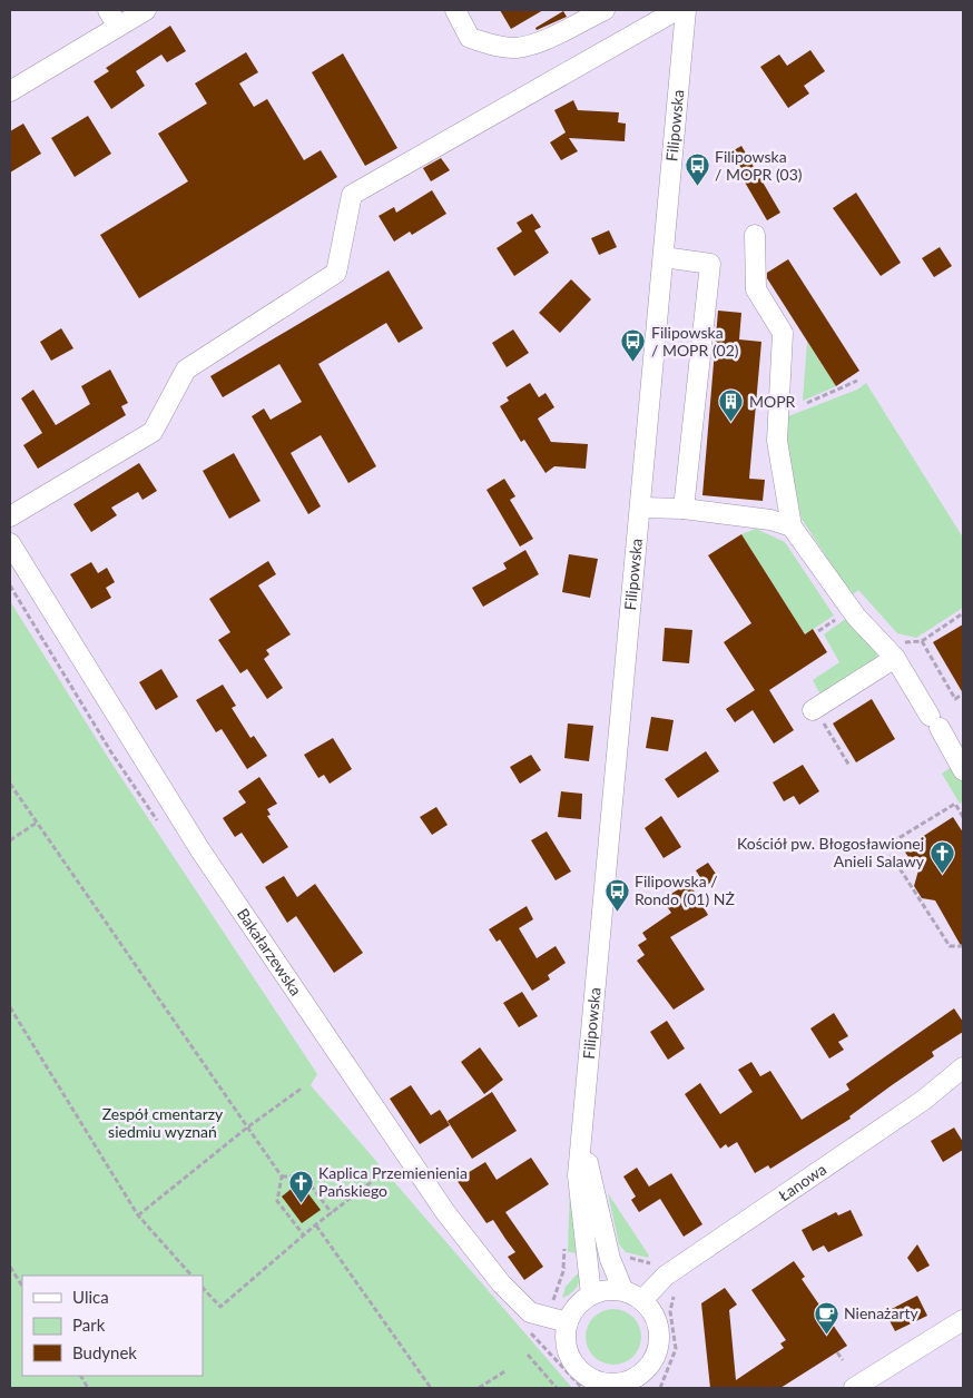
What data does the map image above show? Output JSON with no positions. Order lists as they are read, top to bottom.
{
  "streets": {
    "street": ["Filipowska", "Bakałarzewska", "Łanowa"]
  },
  "crossings": [
    ["Filipowska", "Bakałarzewska"],
    ["Filipowska", "Łanowa"],
    ["Bakałarzewska", "Łanowa"]
  ],
  "parks": ["Zespół cmentarzy siedmiu wyznań"],
  "places": {
    "bus stop": ["Filipowska / MOPR (03)", "Filipowska / MOPR (02)", "Filipowska / Rondo (01) NŻ"],
    "building": ["MOPR"],
    "church": ["Kościół pw. Błogosławionej Anieli Salawy", "Kaplica Przemienienia Pańskiego"],
    "cafe": ["Nienażarty"]
  },
  "legend": ["Ulica", "Park", "Budynek"]
}
